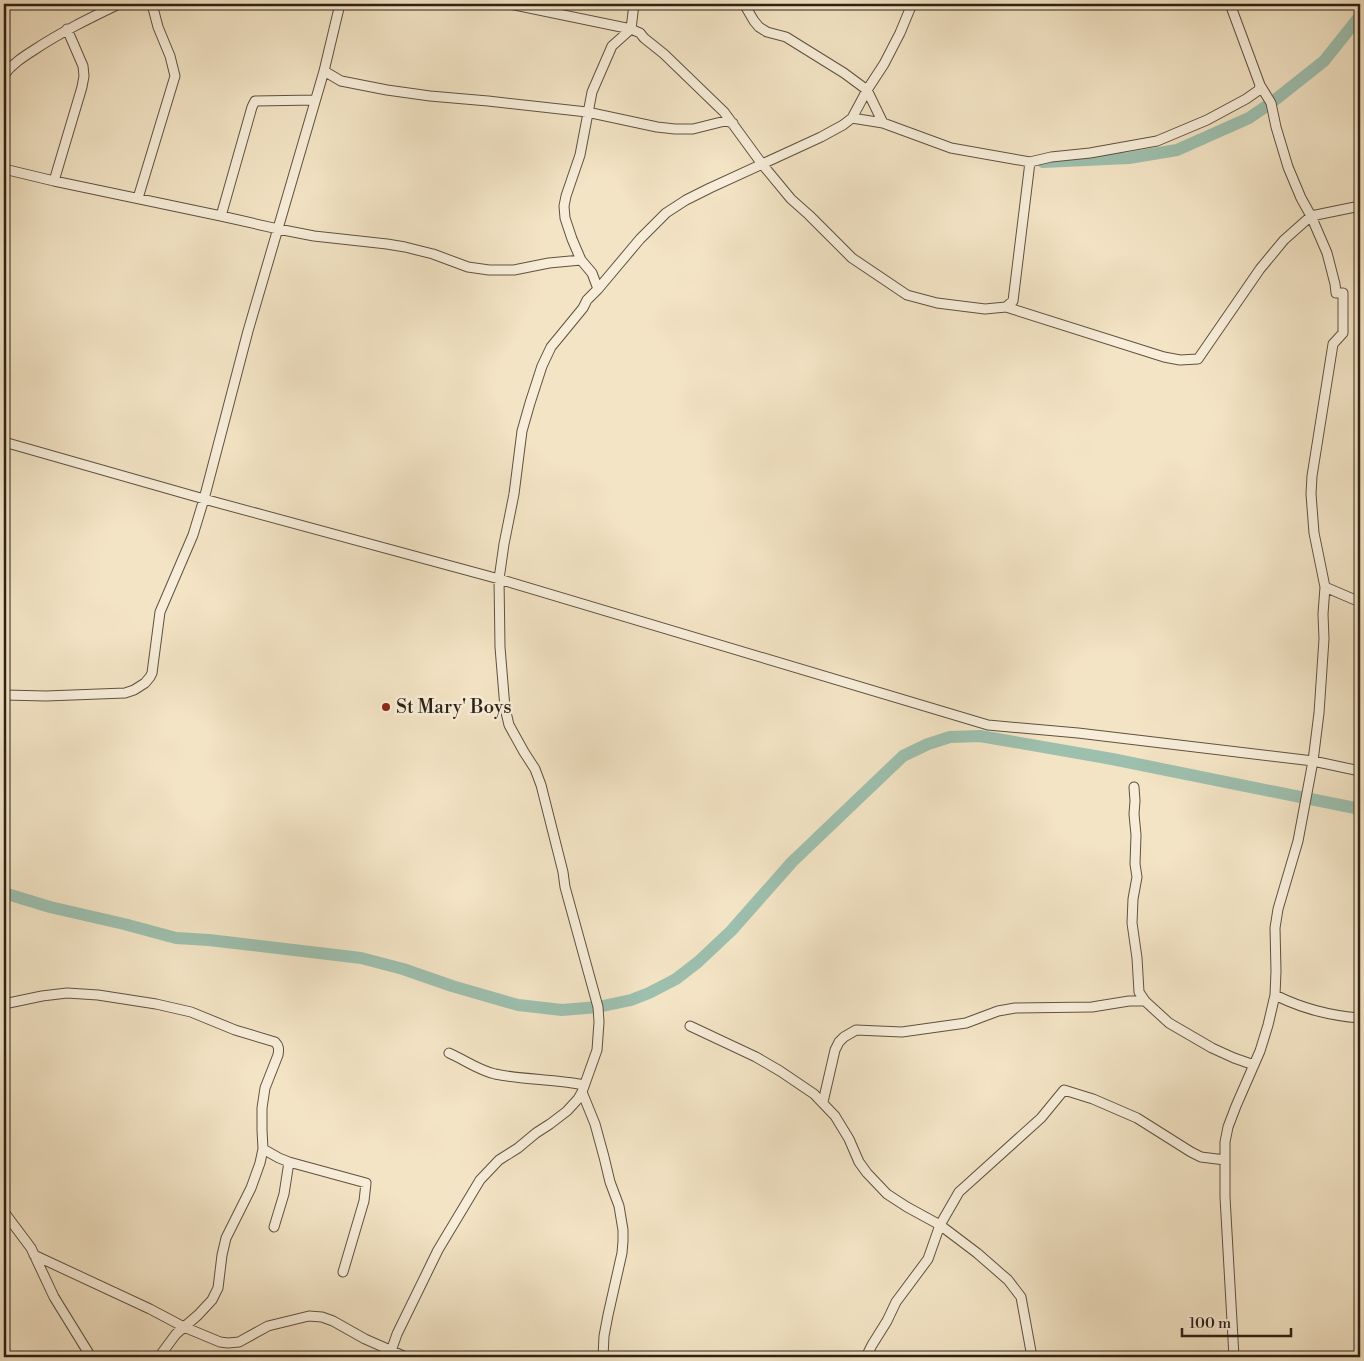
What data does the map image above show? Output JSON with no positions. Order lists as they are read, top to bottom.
{
  "places": ["St Mary' Boys"],
  "scale_bar": "100 m"
}
